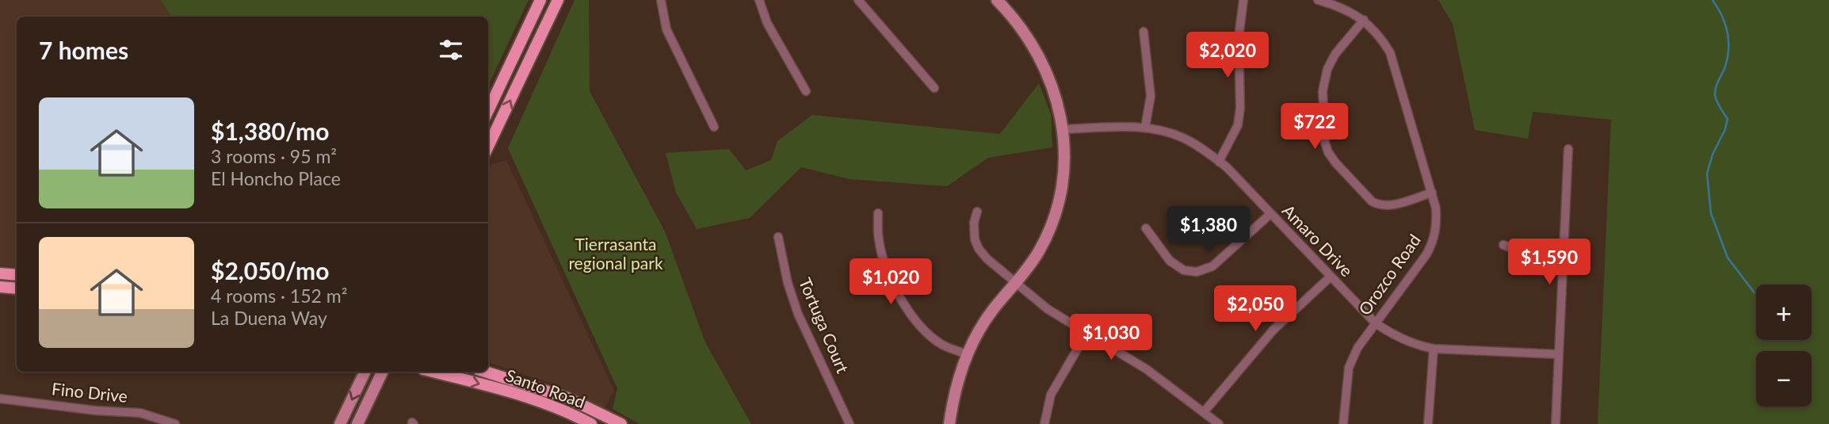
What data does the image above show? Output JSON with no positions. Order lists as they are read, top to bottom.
{
  "streets": {
    "main road": ["Santo Road"],
    "street": [
      "Amaro Drive",
      "Orozco Road",
      "Tortuga Court",
      "Fino Drive"
    ]
  },
  "crossings": [
    ["Amaro Drive", "Orozco Road"]
  ],
  "parks": ["Tierrasanta regional park"],
  "page": {
    "heading": "7 homes",
    "price": [
      "$2,020",
      "$722",
      "$1,380",
      "$1,590",
      "$1,020",
      "$2,050",
      "$1,030"
    ],
    "list": [
      {
        "name": "$1,380/mo",
        "note": "3 rooms · 95 m² · El Honcho Place"
      },
      {
        "name": "$2,050/mo",
        "note": "4 rooms · 152 m² · La Duena Way"
      }
    ],
    "map_buttons": ["+", "−"]
  }
}
